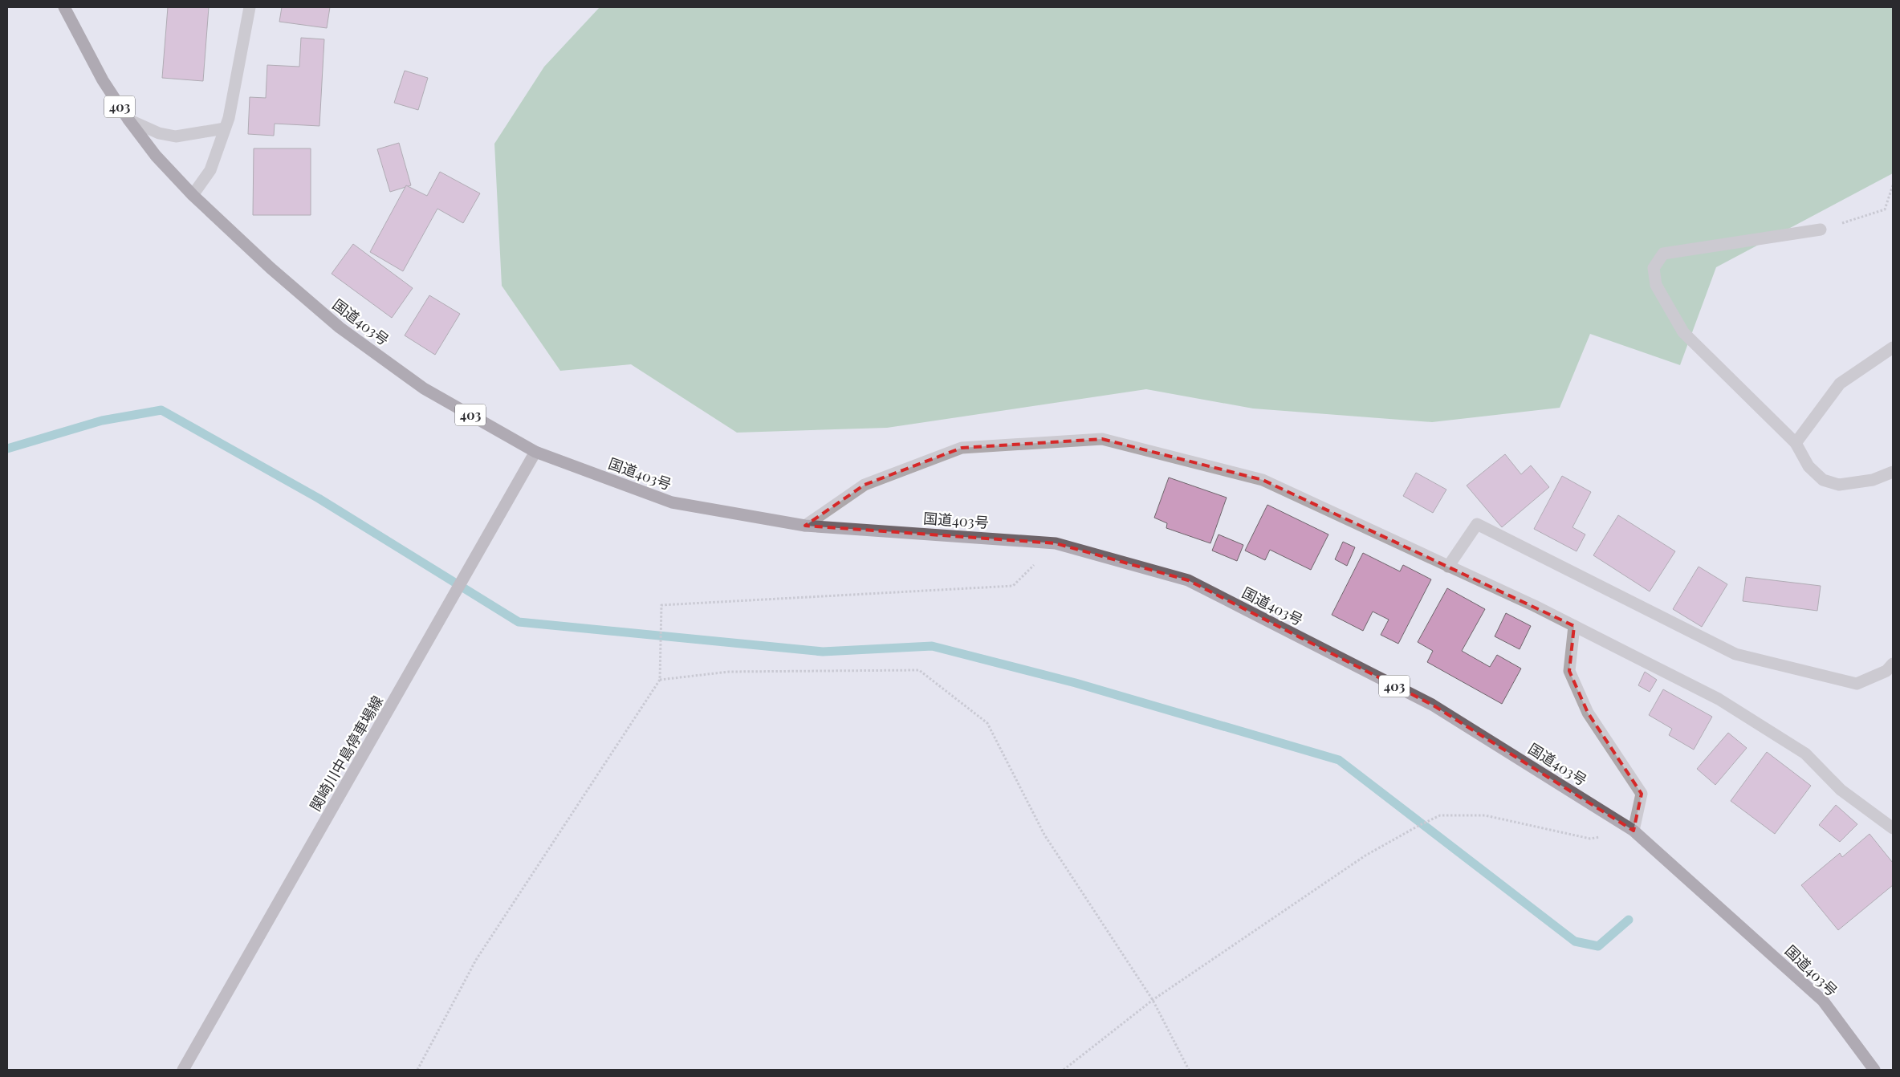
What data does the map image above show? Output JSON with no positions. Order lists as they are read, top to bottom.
{
  "streets": {
    "highway": ["403", "国道403号"],
    "main road": ["関崎川中島停車場線"]
  },
  "crossings": [
    ["国道403号", "関崎川中島停車場線"]
  ]
}
